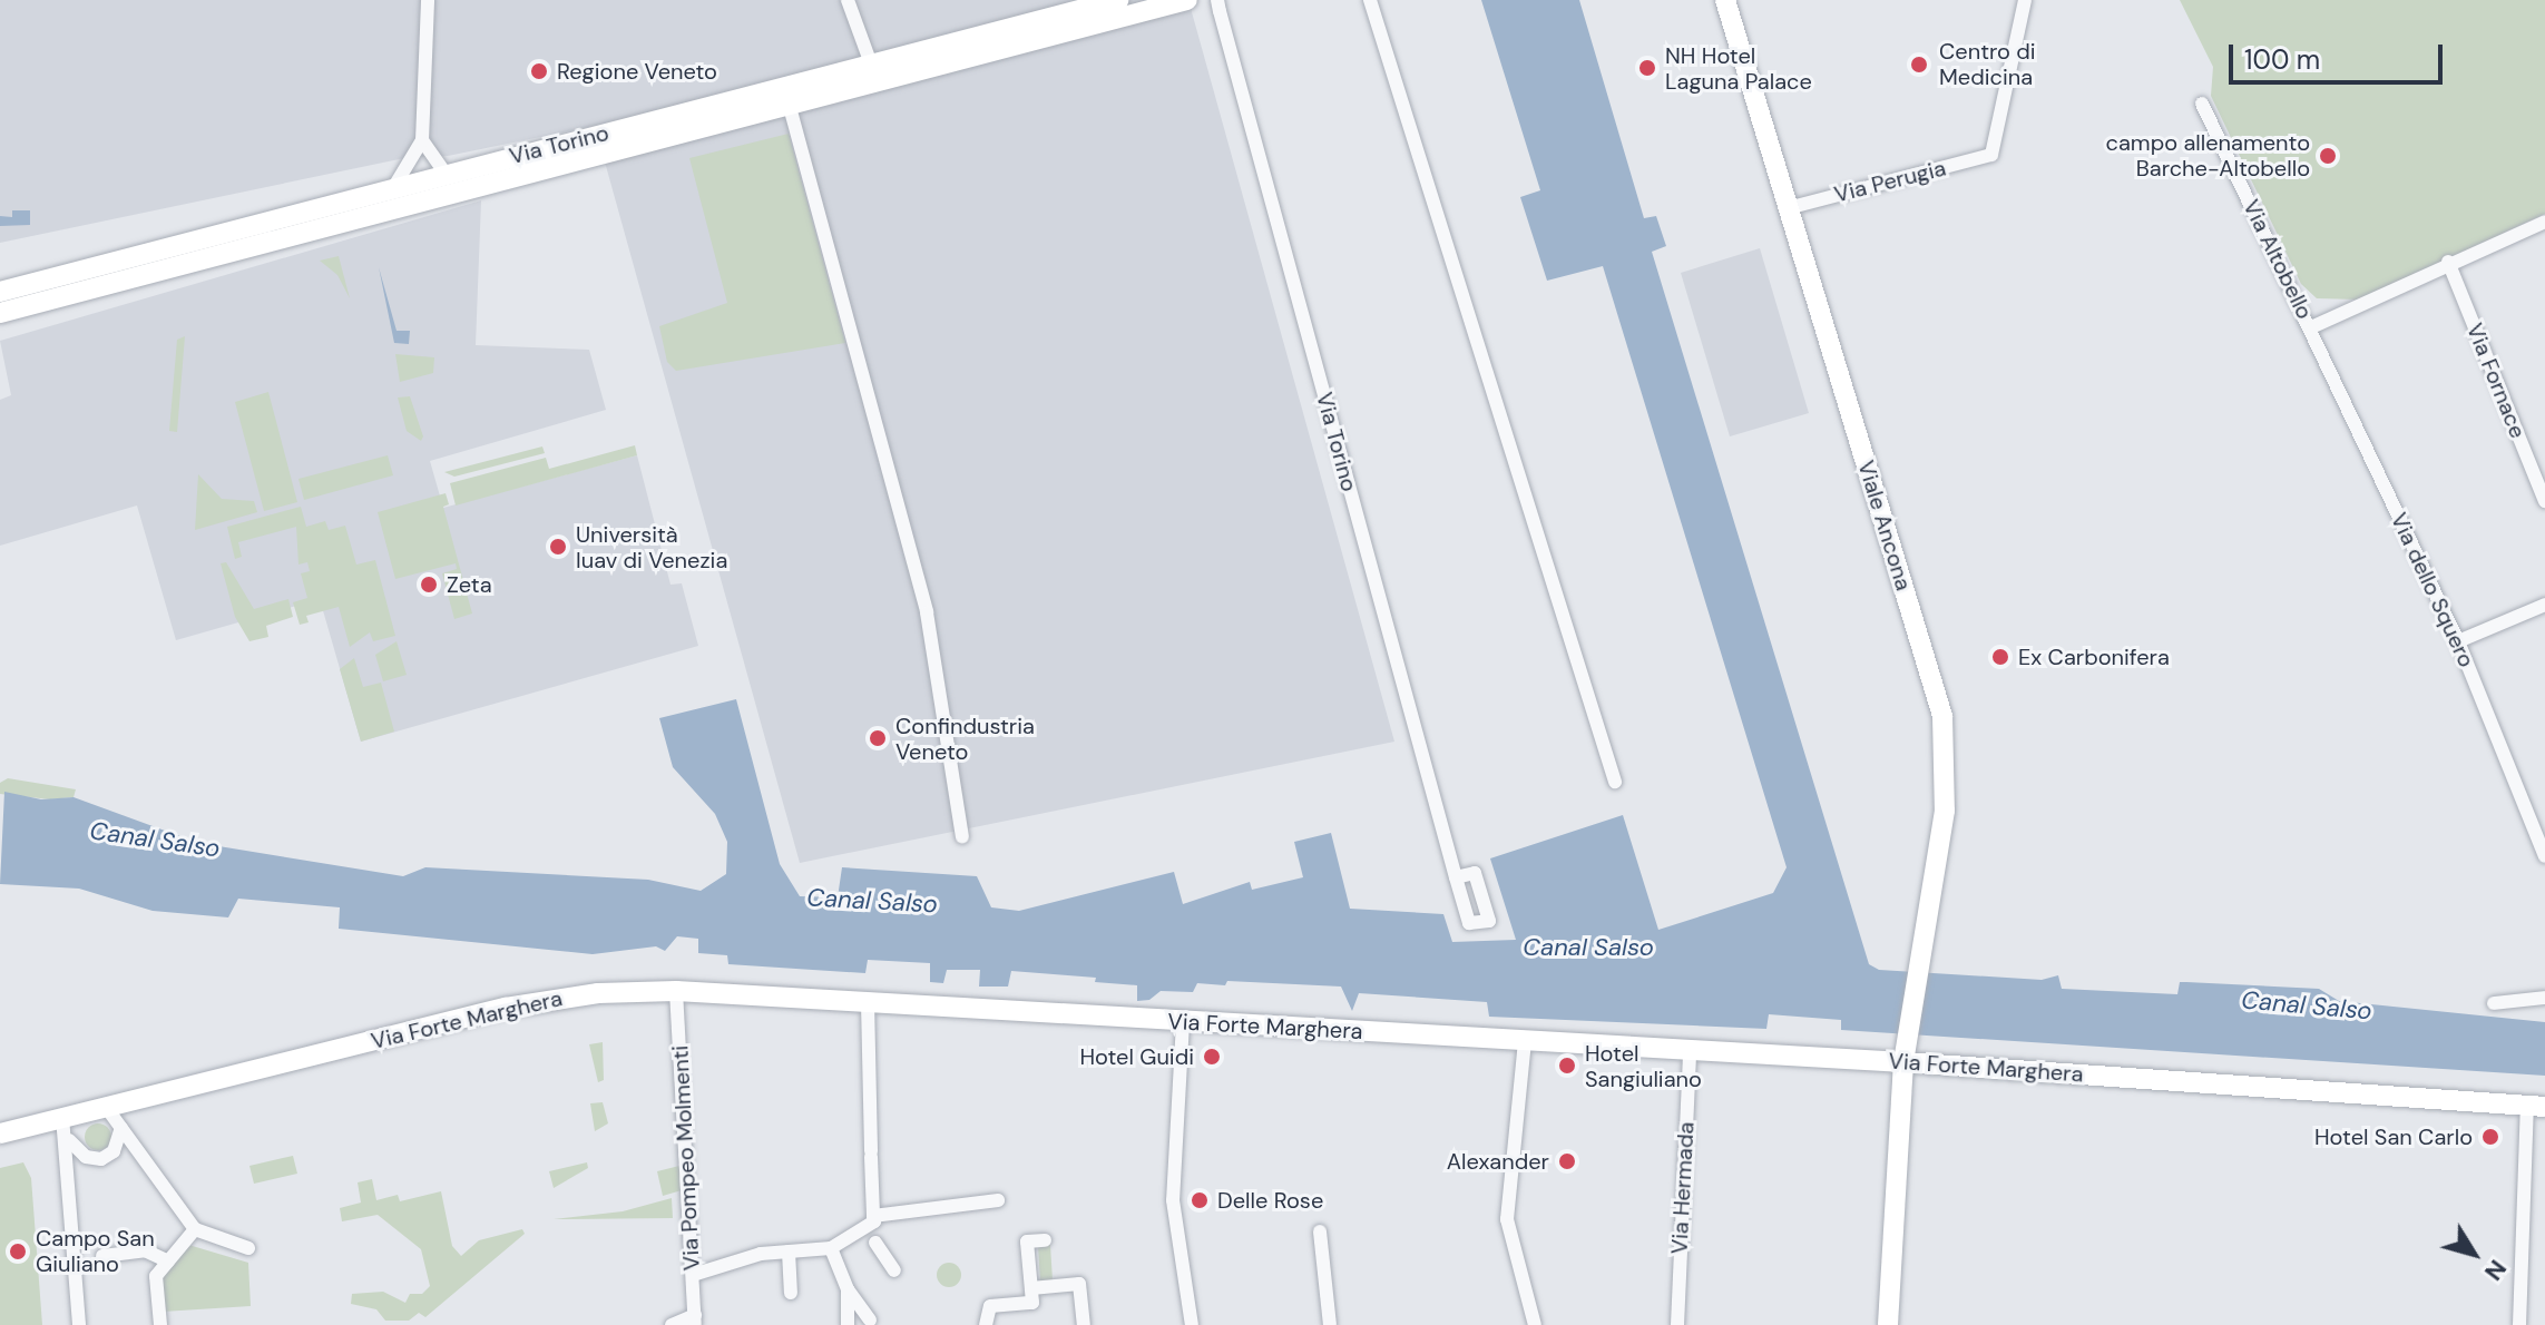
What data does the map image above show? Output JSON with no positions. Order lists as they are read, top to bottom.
{
  "streets": {
    "street": [
      "Via Torino",
      "Via Perugia",
      "Via Altobello",
      "Via Fornace",
      "Viale Ancona",
      "Via dello Squero",
      "Via Forte Marghera",
      "Via Pompeo Molmenti",
      "Via Hermada"
    ]
  },
  "crossings": [
    ["Via Perugia", "Viale Ancona"],
    ["Via Altobello", "Via Fornace"],
    ["Via Altobello", "Via dello Squero"],
    ["Viale Ancona", "Via Forte Marghera"],
    ["Via Forte Marghera", "Via Pompeo Molmenti"],
    ["Via Forte Marghera", "Via Hermada"]
  ],
  "water": ["Canal Salso"],
  "places": [
    "Centro di Medicina",
    "NH Hotel Laguna Palace",
    "Regione Veneto",
    "campo allenamento Barche-Altobello",
    "Università Iuav di Venezia",
    "Zeta",
    "Ex Carbonifera",
    "Confindustria Veneto",
    "Hotel Guidi",
    "Hotel Sangiuliano",
    "Hotel San Carlo",
    "Alexander",
    "Delle Rose",
    "Campo San Giuliano"
  ],
  "scale_bar": "100 m",
  "north": "bottom right"
}
